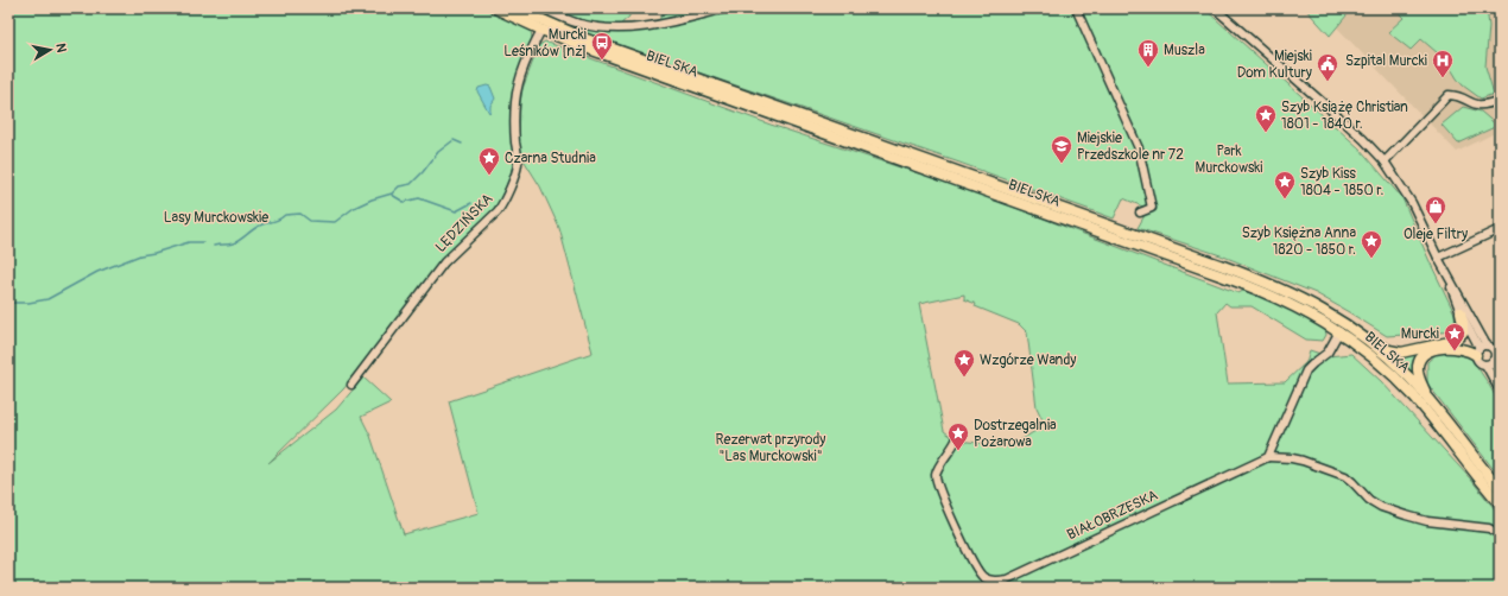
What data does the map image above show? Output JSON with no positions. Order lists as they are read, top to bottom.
{
  "streets": {
    "main road": ["BIELSKA"],
    "street": ["LĘDZIŃSKA", "BIAŁOBRZESKA"]
  },
  "crossings": [
    ["BIELSKA", "LĘDZIŃSKA"]
  ],
  "parks": ["Park Murckowski", "Lasy Murckowskie", "Rezerwat przyrody \"Las Murckowski\""],
  "places": {
    "bus stop": ["Murcki Leśników [nż]"],
    "building": ["Muszla"],
    "hospital": ["Szpital Murcki"],
    "public building": ["Miejski Dom Kultury"],
    "place": [
      "Szyb Książę Christian 1801 - 1840 r.",
      "Czarna Studnia",
      "Szyb Kiss 1804 - 1850 r.",
      "Szyb Księżna Anna 1820 - 1850 r.",
      "Murcki",
      "Wzgórze Wandy",
      "Dostrzegalnia Pożarowa"
    ],
    "school or university": ["Miejskie Przedszkole nr 72"],
    "shop": ["Oleje Filtry"]
  },
  "north": "right"
}
